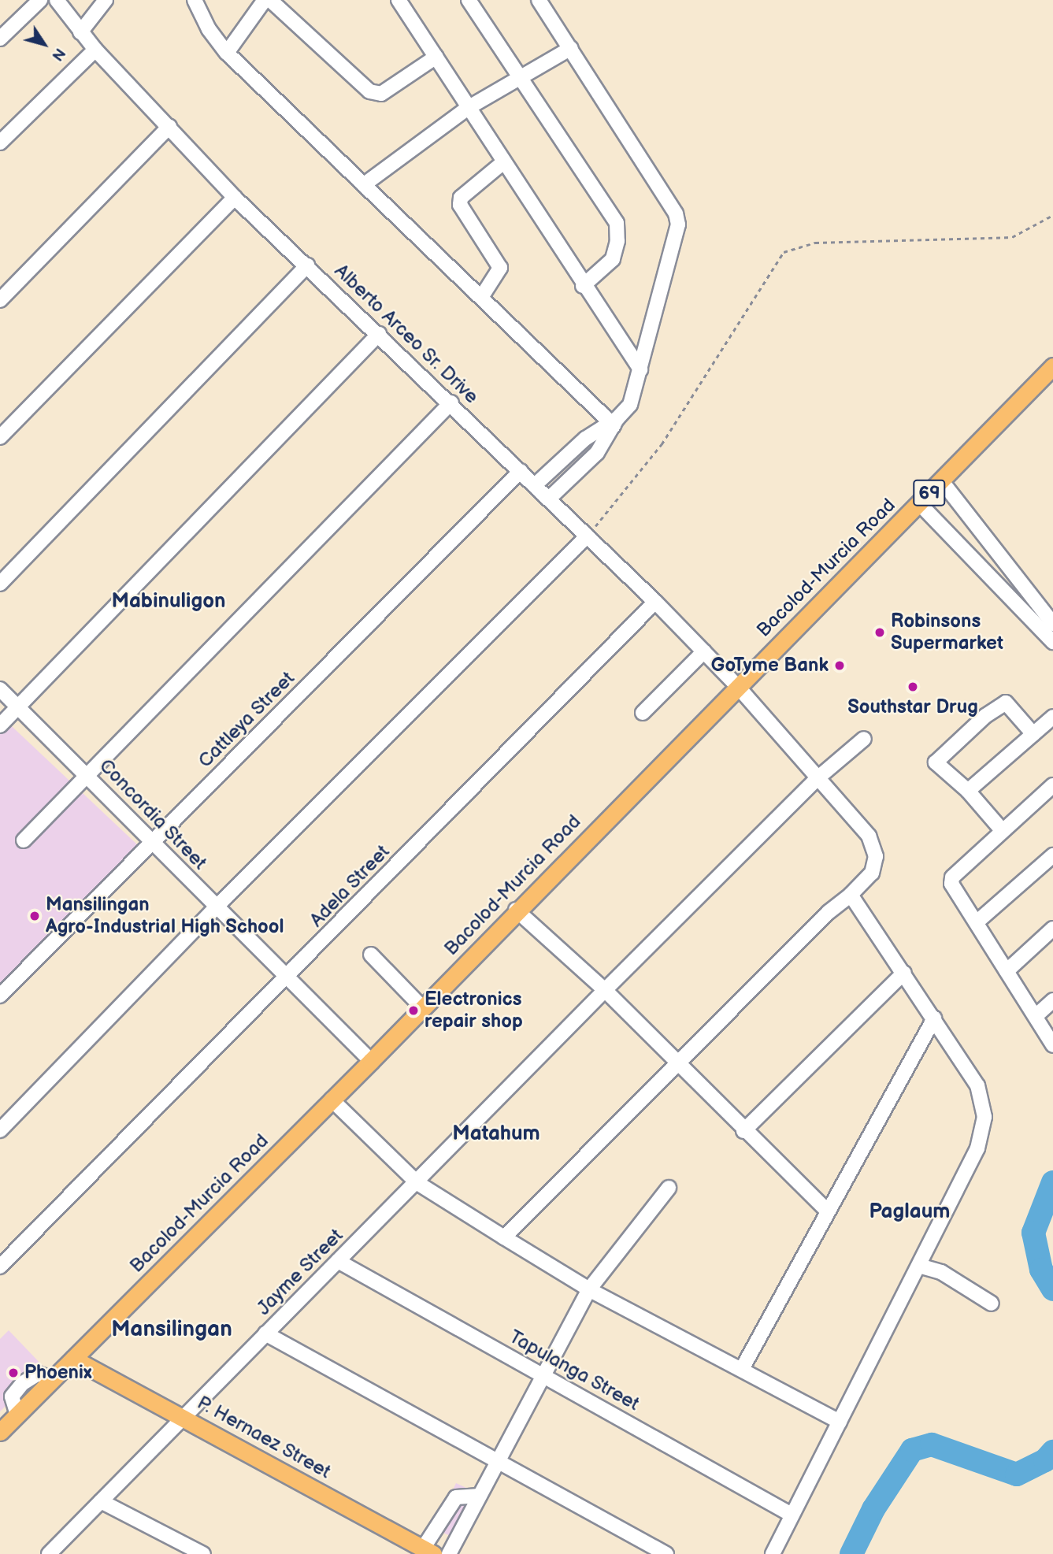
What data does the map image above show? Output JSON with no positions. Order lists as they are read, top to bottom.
{
  "streets": {
    "main road": ["69", "Bacolod-Murcia Road", "P. Hernaez Street"],
    "street": [
      "Alberto Arceo Sr. Drive",
      "Cattleya Street",
      "Concordia Street",
      "Adela Street",
      "Jayme Street",
      "Tapulanga Street"
    ]
  },
  "crossings": [
    ["Alberto Arceo Sr. Drive", "Bacolod-Murcia Road"],
    ["Alberto Arceo Sr. Drive", "Cattleya Street"],
    ["Alberto Arceo Sr. Drive", "Adela Street"],
    ["Alberto Arceo Sr. Drive", "Jayme Street"],
    ["Bacolod-Murcia Road", "Concordia Street"],
    ["Bacolod-Murcia Road", "P. Hernaez Street"],
    ["Cattleya Street", "Concordia Street"],
    ["Concordia Street", "Adela Street"],
    ["Jayme Street", "Tapulanga Street"],
    ["Jayme Street", "P. Hernaez Street"]
  ],
  "districts": [
    "Mabinuligon",
    "Matahum",
    "Paglaum",
    "Mansilingan"
  ],
  "places": [
    "Robinsons Supermarket",
    "GoTyme Bank",
    "Southstar Drug",
    "Mansilingan Agro-Industrial High School",
    "Electronics repair shop",
    "Phoenix"
  ],
  "north": "bottom right"
}
